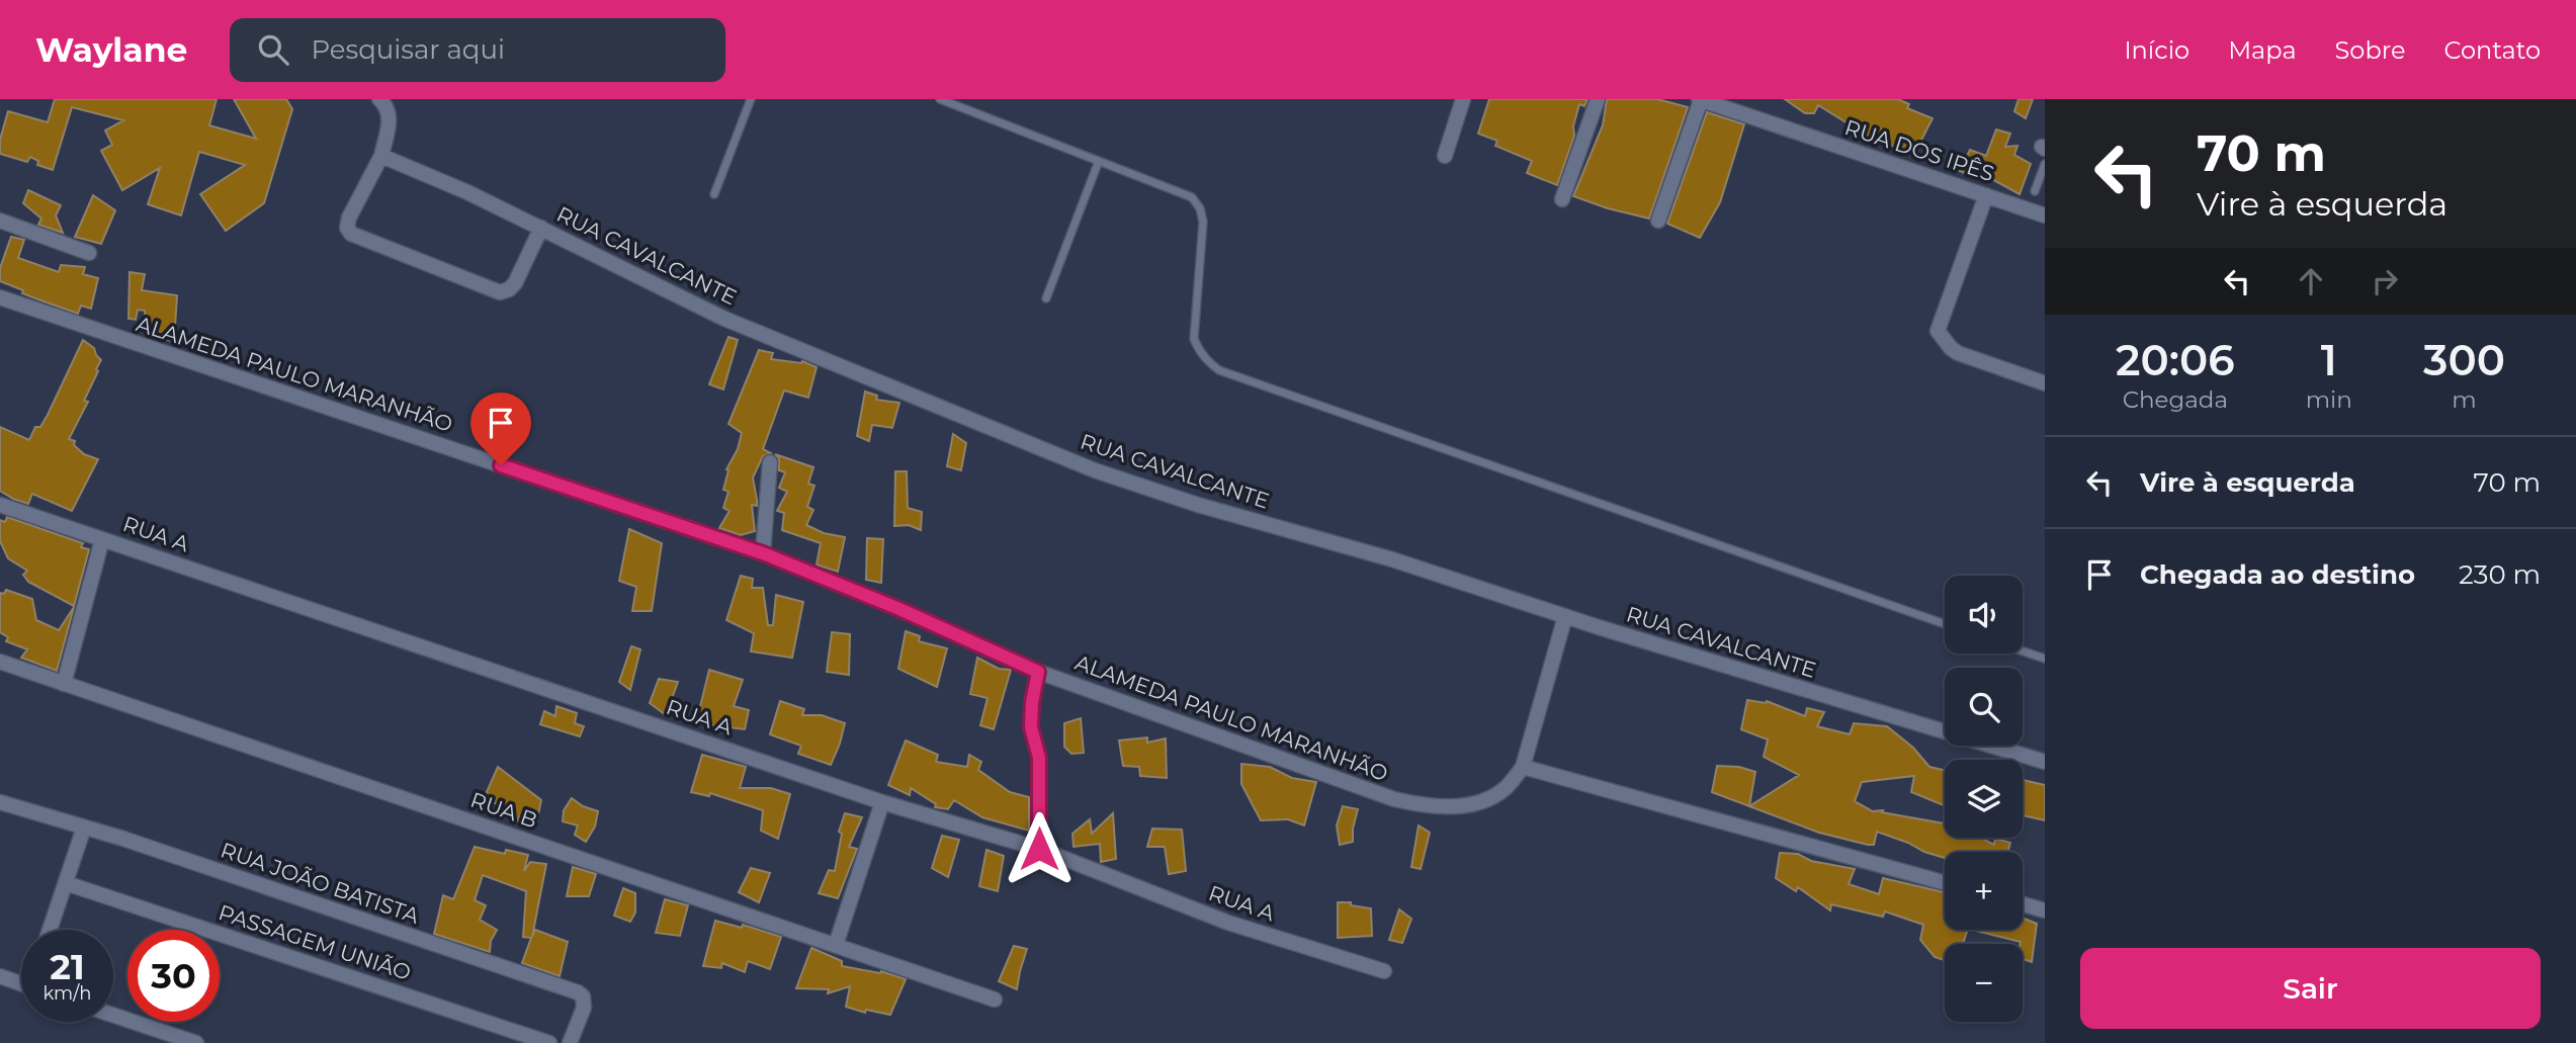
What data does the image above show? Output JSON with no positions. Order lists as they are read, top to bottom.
{
  "streets": {
    "street": [
      "RUA DOS IPÊS",
      "RUA CAVALCANTE",
      "ALAMEDA PAULO MARANHÃO",
      "RUA A",
      "RUA B",
      "RUA JOÃO BATISTA",
      "PASSAGEM UNIÃO"
    ]
  },
  "crossings": [
    ["RUA CAVALCANTE", "ALAMEDA PAULO MARANHÃO"]
  ],
  "page": {
    "header": "Waylane",
    "search": "Pesquisar aqui",
    "nav": [
      "Início",
      "Mapa",
      "Sobre",
      "Contato"
    ],
    "turn": ["70 m", "Vire à esquerda"],
    "eta": [
      "20:06",
      "Chegada",
      "1",
      "min",
      "300",
      "m"
    ],
    "list": [
      {
        "name": "Vire à esquerda",
        "value": "70 m"
      },
      {
        "name": "Chegada ao destino",
        "value": "230 m"
      }
    ],
    "map_buttons": ["+", "−"],
    "speed": "21 km/h",
    "limit": "30",
    "buttons": "Sair"
  }
}
